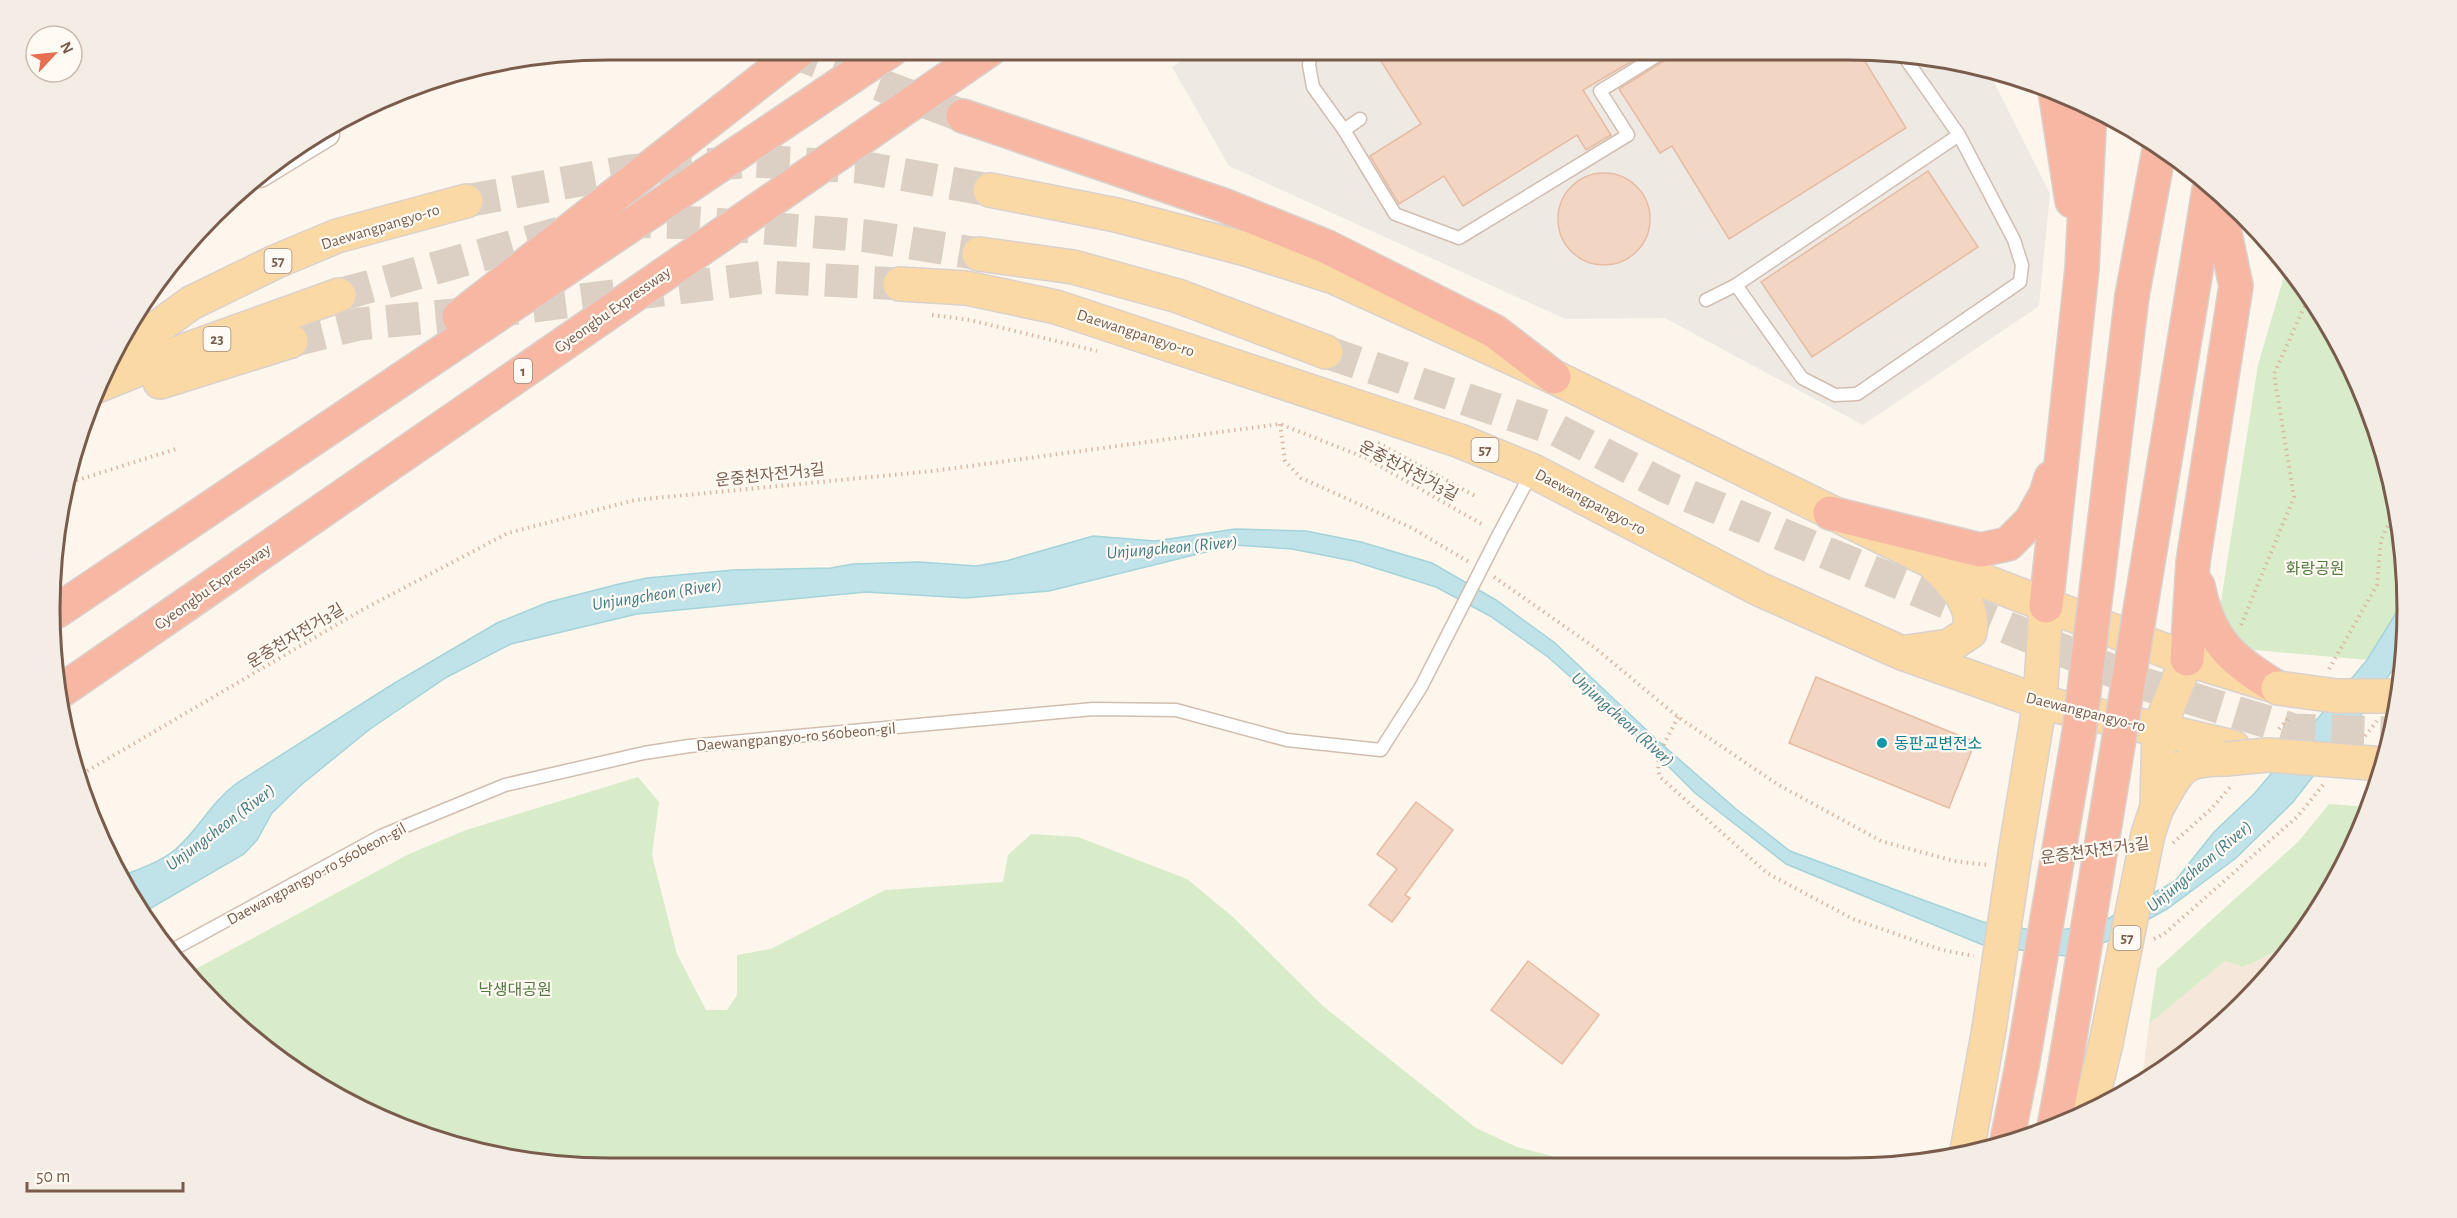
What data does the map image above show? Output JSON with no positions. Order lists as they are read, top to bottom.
{
  "streets": {
    "highway": ["Gyeongbu Expressway", "1"],
    "main road": ["Daewangpangyo-ro", "57", "23"],
    "lane": ["Daewangpangyo-ro 560beon-gil"],
    "path": ["운중천자전거3길"]
  },
  "crossings": [
    ["Daewangpangyo-ro", "57"],
    ["Daewangpangyo-ro", "운중천자전거3길"],
    ["57", "운중천자전거3길"],
    ["운중천자전거3길", "Daewangpangyo-ro 560beon-gil"]
  ],
  "water": ["Unjungcheon (River)"],
  "parks": ["화랑공원", "낙생대공원"],
  "places": ["동판교변전소"],
  "scale_bar": "50 m",
  "north": "top right"
}
